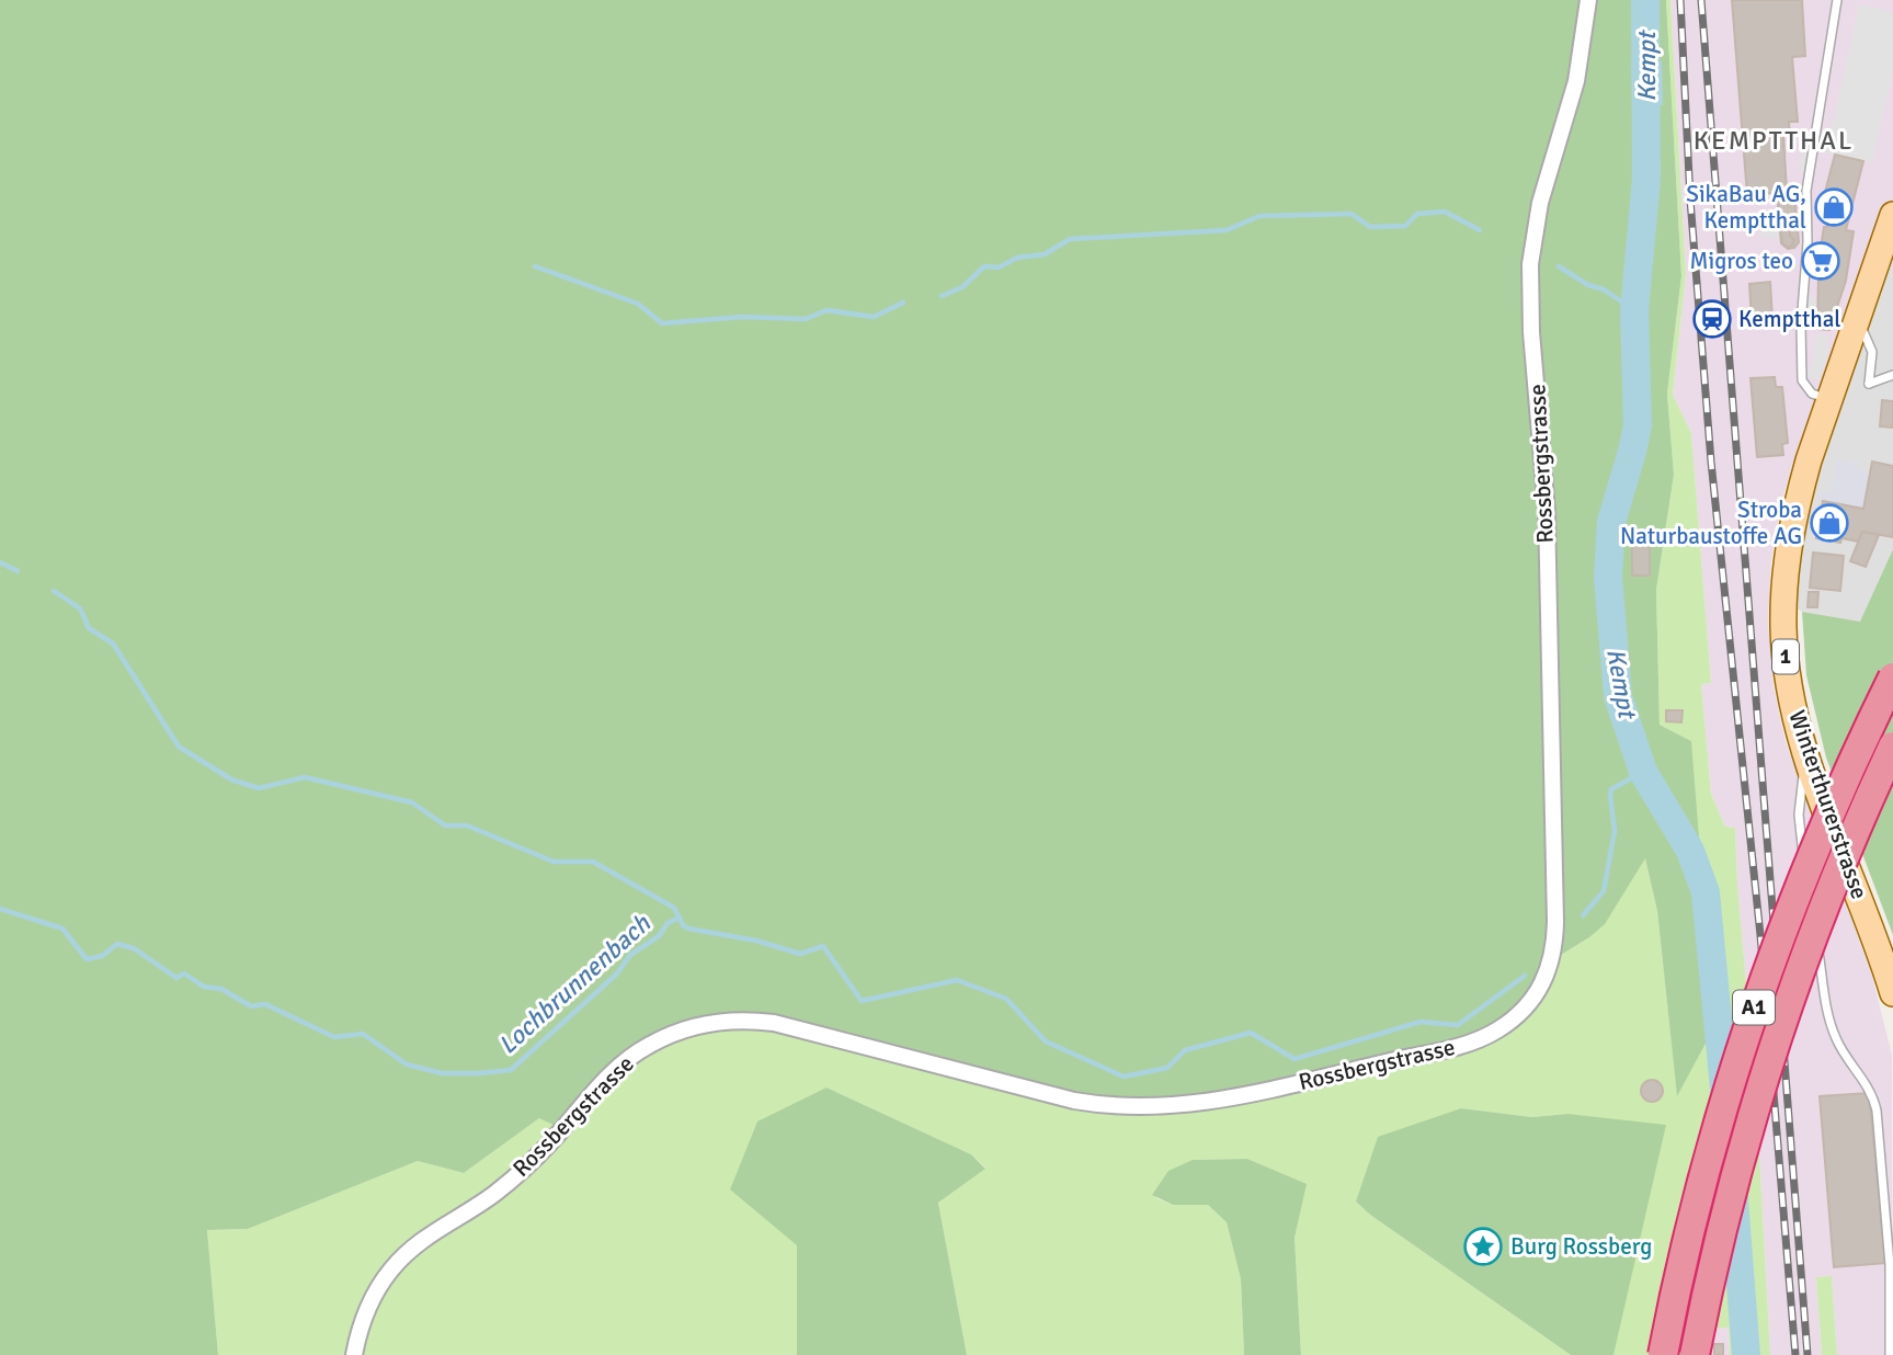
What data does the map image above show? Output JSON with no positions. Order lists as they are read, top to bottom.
{
  "streets": {
    "highway": ["A1"],
    "main road": ["1", "Winterthurerstrasse"],
    "street": ["Rossbergstrasse"]
  },
  "districts": ["KEMPTTHAL"],
  "water": ["Kempt", "Lochbrunnenbach"],
  "places": {
    "shop": ["SikaBau AG, Kemptthal", "Stroba Naturbaustoffe AG"],
    "supermarket": ["Migros teo"],
    "station": ["Kemptthal"],
    "place": ["Burg Rossberg"]
  }
}
